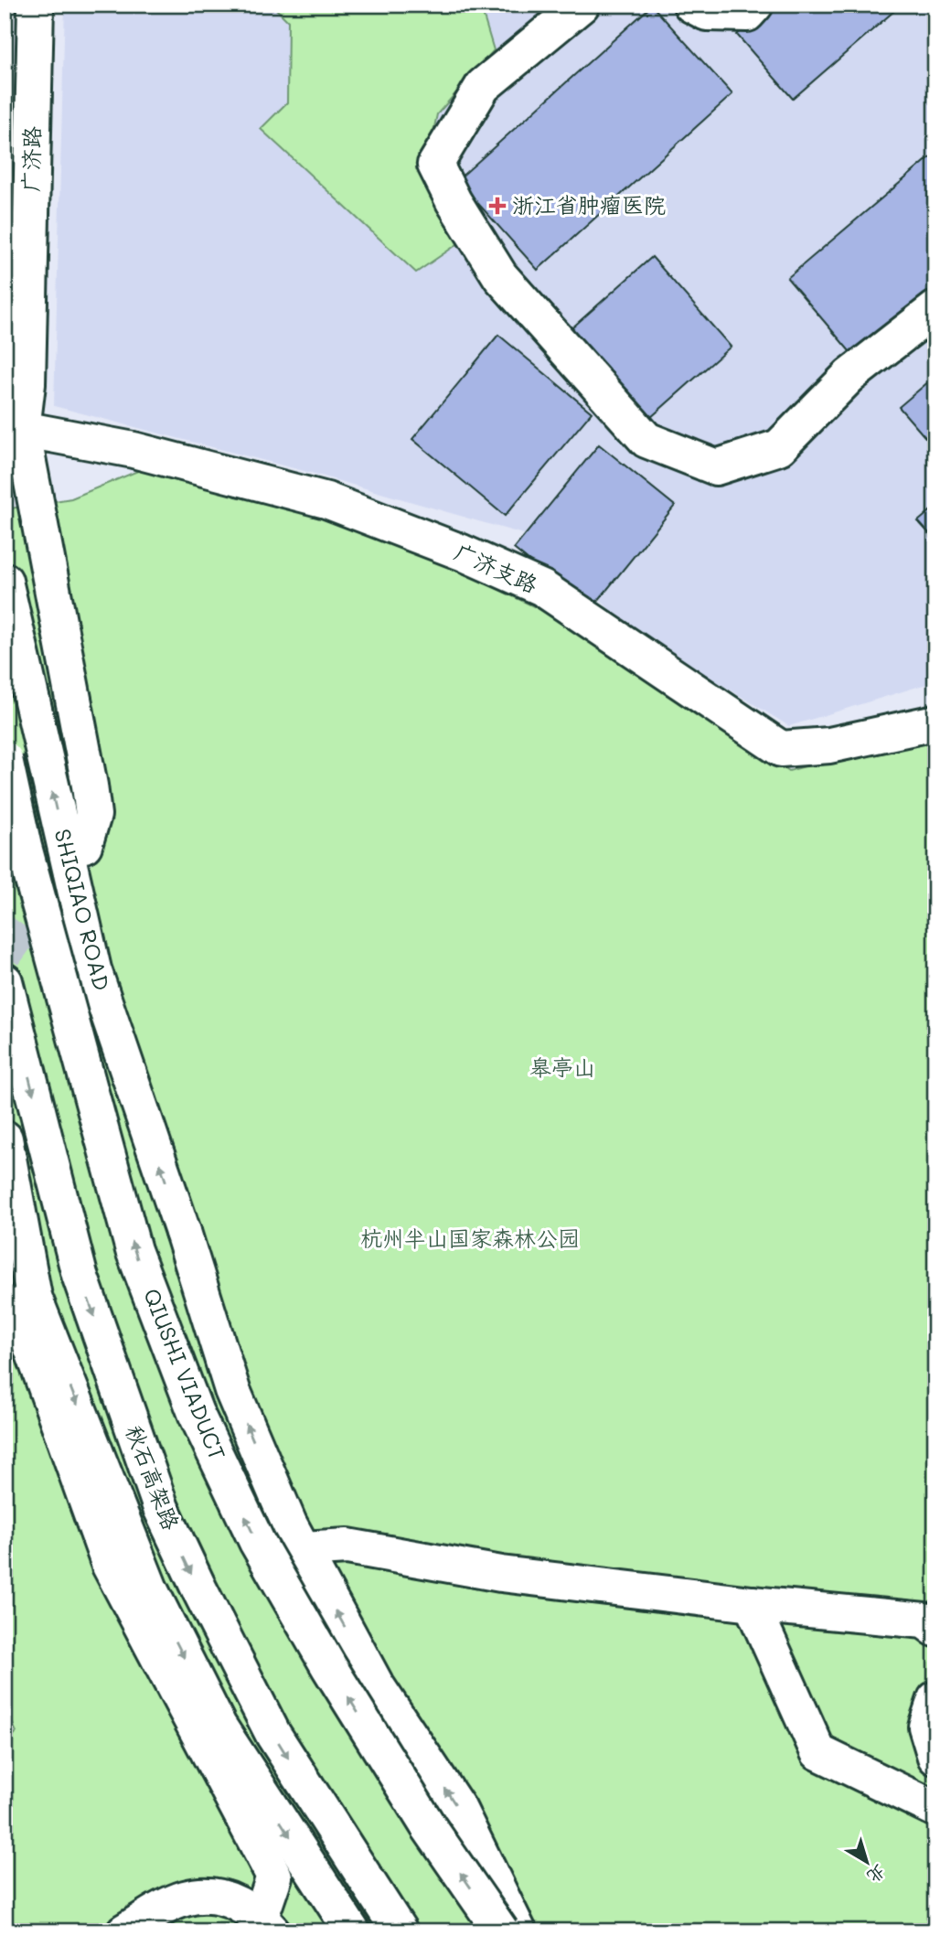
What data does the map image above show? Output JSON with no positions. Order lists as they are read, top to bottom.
{
  "streets": {
    "main road": [
      "广济路",
      "广济支路",
      "SHIQIAO ROAD",
      "QIUSHI VIADUCT",
      "秋石高架路"
    ]
  },
  "crossings": [
    ["广济路", "广济支路"]
  ],
  "parks": ["皋亭山", "杭州半山国家森林公园"],
  "places": {
    "health": ["浙江省肿瘤医院"]
  },
  "north": "bottom right"
}
